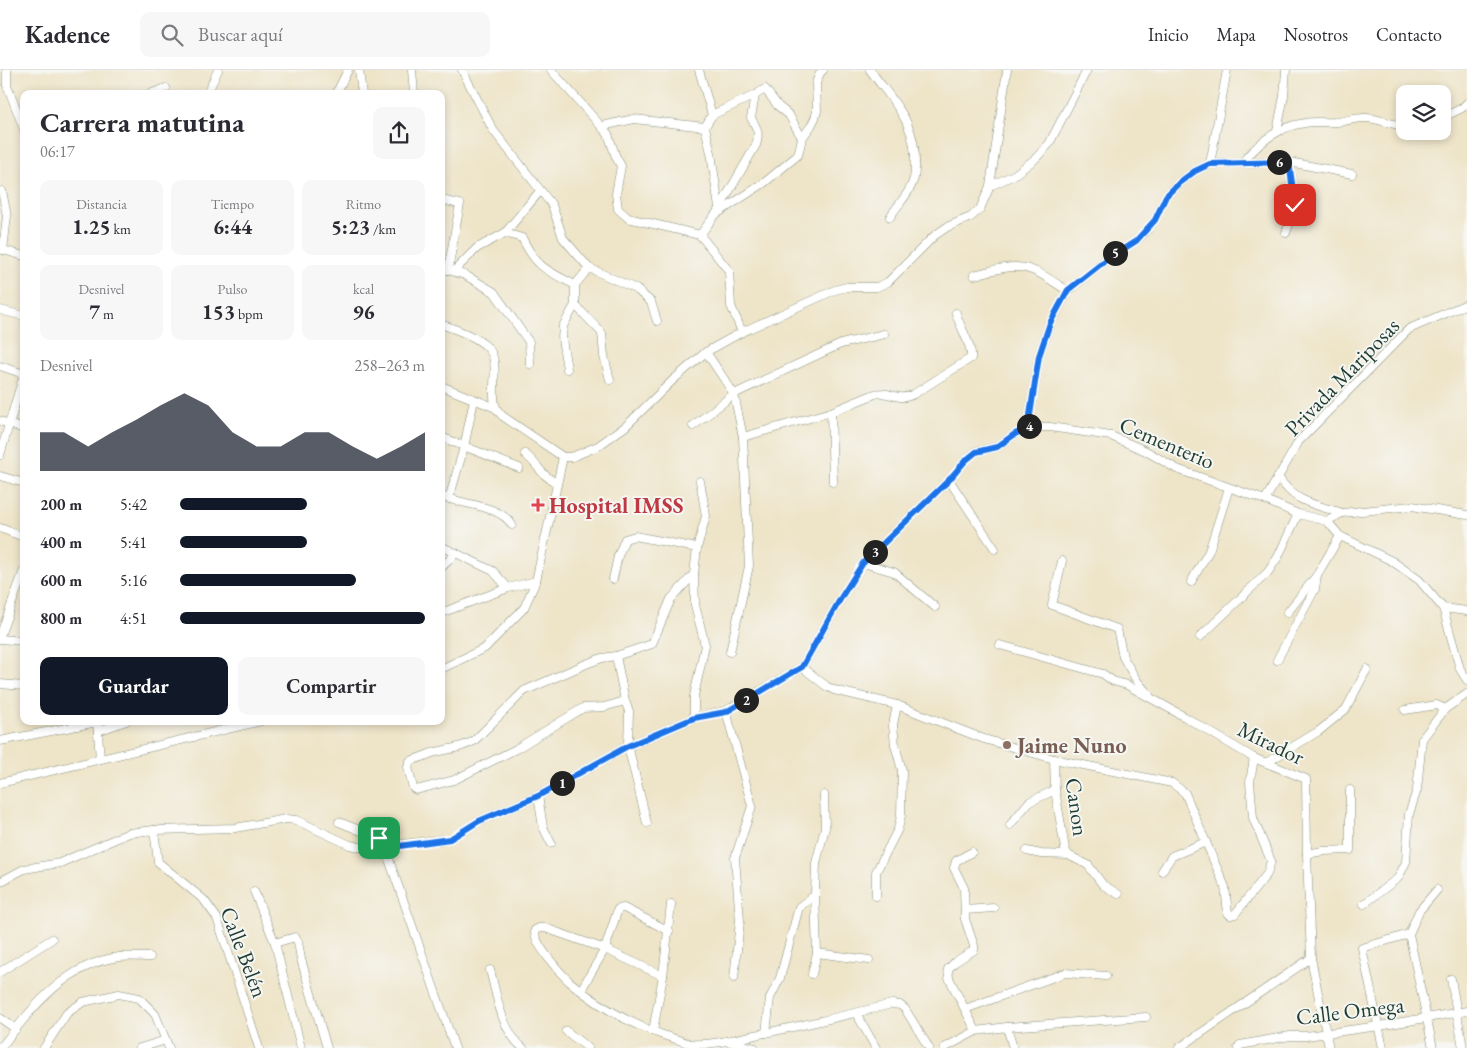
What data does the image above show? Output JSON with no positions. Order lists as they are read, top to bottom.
{
  "streets": {
    "street": [
      "Privada Mariposas",
      "Cementerio",
      "Mirador",
      "Canon",
      "Calle Belén",
      "Calle Omega"
    ]
  },
  "crossings": [
    ["Privada Mariposas", "Cementerio"],
    ["Mirador", "Calle Omega"]
  ],
  "places": {
    "health": ["Hospital IMSS"],
    "other": ["Jaime Nuno"]
  },
  "page": {
    "header": "Kadence",
    "search": "Buscar aquí",
    "nav": [
      "Inicio",
      "Mapa",
      "Nosotros",
      "Contacto"
    ],
    "heading": ["Carrera matutina", "06:17"],
    "pins": [
      "6",
      "5",
      "4",
      "3",
      "2",
      "1"
    ],
    "stats": [
      ["Distancia", "1.25 km"],
      ["Tiempo", "6:44"],
      ["Ritmo", "5:23 /km"],
      ["Desnivel", "7 m"],
      ["Pulso", "153 bpm"],
      ["kcal", "96"]
    ],
    "chart": ["Desnivel", "258–263 m"],
    "list": [
      {
        "name": "200 m",
        "note": "5:42"
      },
      {
        "name": "400 m",
        "note": "5:41"
      },
      {
        "name": "600 m",
        "note": "5:16"
      },
      {
        "name": "800 m",
        "note": "4:51"
      }
    ],
    "buttons": ["Guardar", "Compartir"]
  }
}
